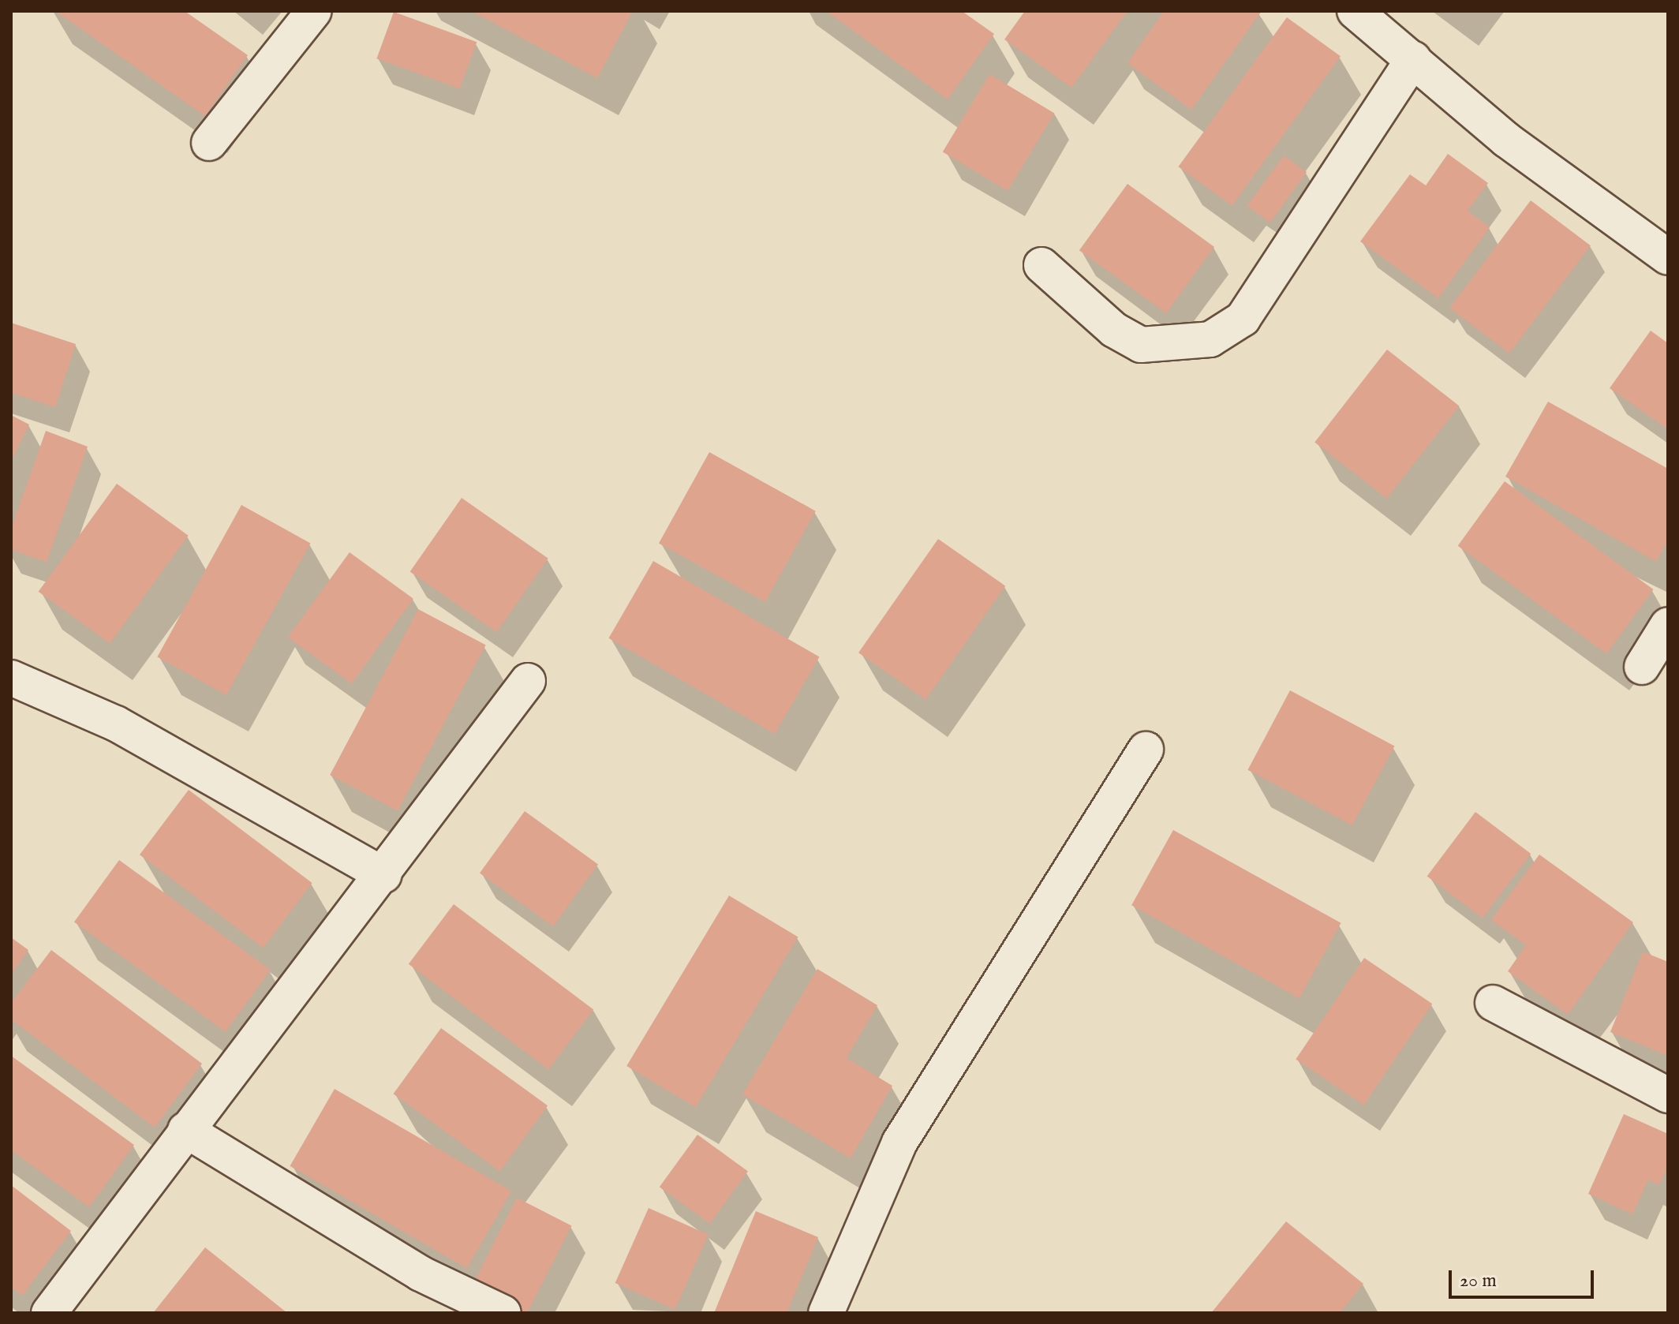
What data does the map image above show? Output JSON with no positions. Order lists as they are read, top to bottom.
{
  "scale_bar": "20 m"
}
